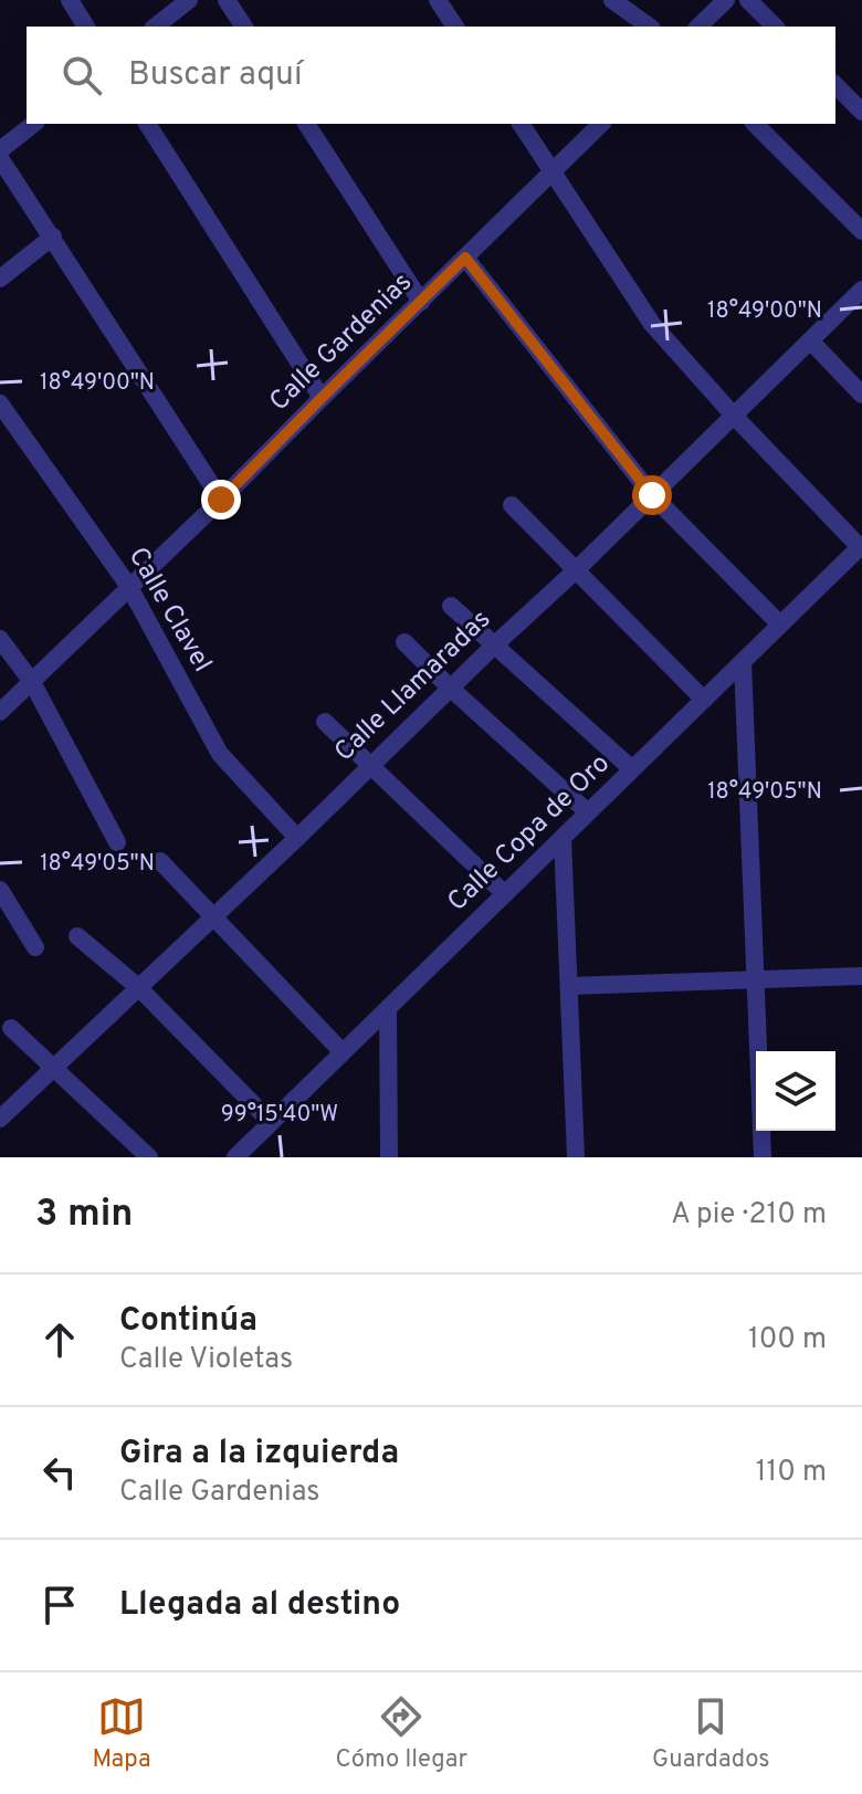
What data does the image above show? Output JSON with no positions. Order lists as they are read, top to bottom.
{
  "streets": {
    "street": [
      "Calle Gardenias",
      "Calle Clavel",
      "Calle Llamaradas",
      "Calle Copa de Oro"
    ]
  },
  "crossings": [
    ["Calle Gardenias", "Calle Clavel"],
    ["Calle Gardenias", "Calle Copa de Oro"],
    ["Calle Clavel", "Calle Llamaradas"],
    ["Calle Llamaradas", "Calle Copa de Oro"]
  ],
  "page": {
    "search": "Buscar aquí",
    "heading": ["3 min", "A pie · 210 m"],
    "list": [
      ["Continúa", "Calle Violetas", "100 m"],
      ["Gira a la izquierda", "Calle Gardenias", "110 m"],
      "Llegada al destino"
    ],
    "nav": ["Mapa", "Cómo llegar", "Guardados"]
  },
  "coordinates": ["18°49'00\"N", "18°49'05\"N", "99°15'40\"W"]
}
